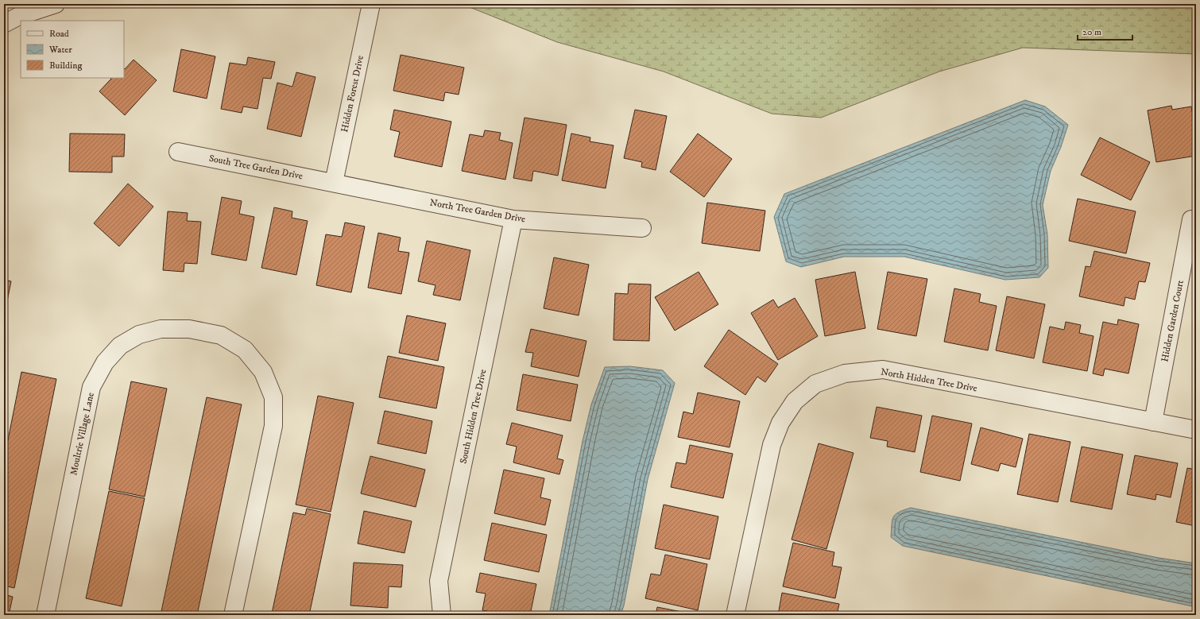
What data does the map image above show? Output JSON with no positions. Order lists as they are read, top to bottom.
{
  "streets": {
    "street": [
      "Hidden Forest Drive",
      "South Tree Garden Drive",
      "North Tree Garden Drive",
      "Hidden Garden Court",
      "North Hidden Tree Drive",
      "South Hidden Tree Drive",
      "Moultrie Village Lane"
    ]
  },
  "crossings": [
    ["Hidden Forest Drive", "South Tree Garden Drive"],
    ["Hidden Forest Drive", "North Tree Garden Drive"],
    ["South Tree Garden Drive", "North Tree Garden Drive"],
    ["North Tree Garden Drive", "South Hidden Tree Drive"],
    ["Hidden Garden Court", "North Hidden Tree Drive"]
  ],
  "legend": ["Road", "Water", "Building"],
  "scale_bar": "20 m"
}
